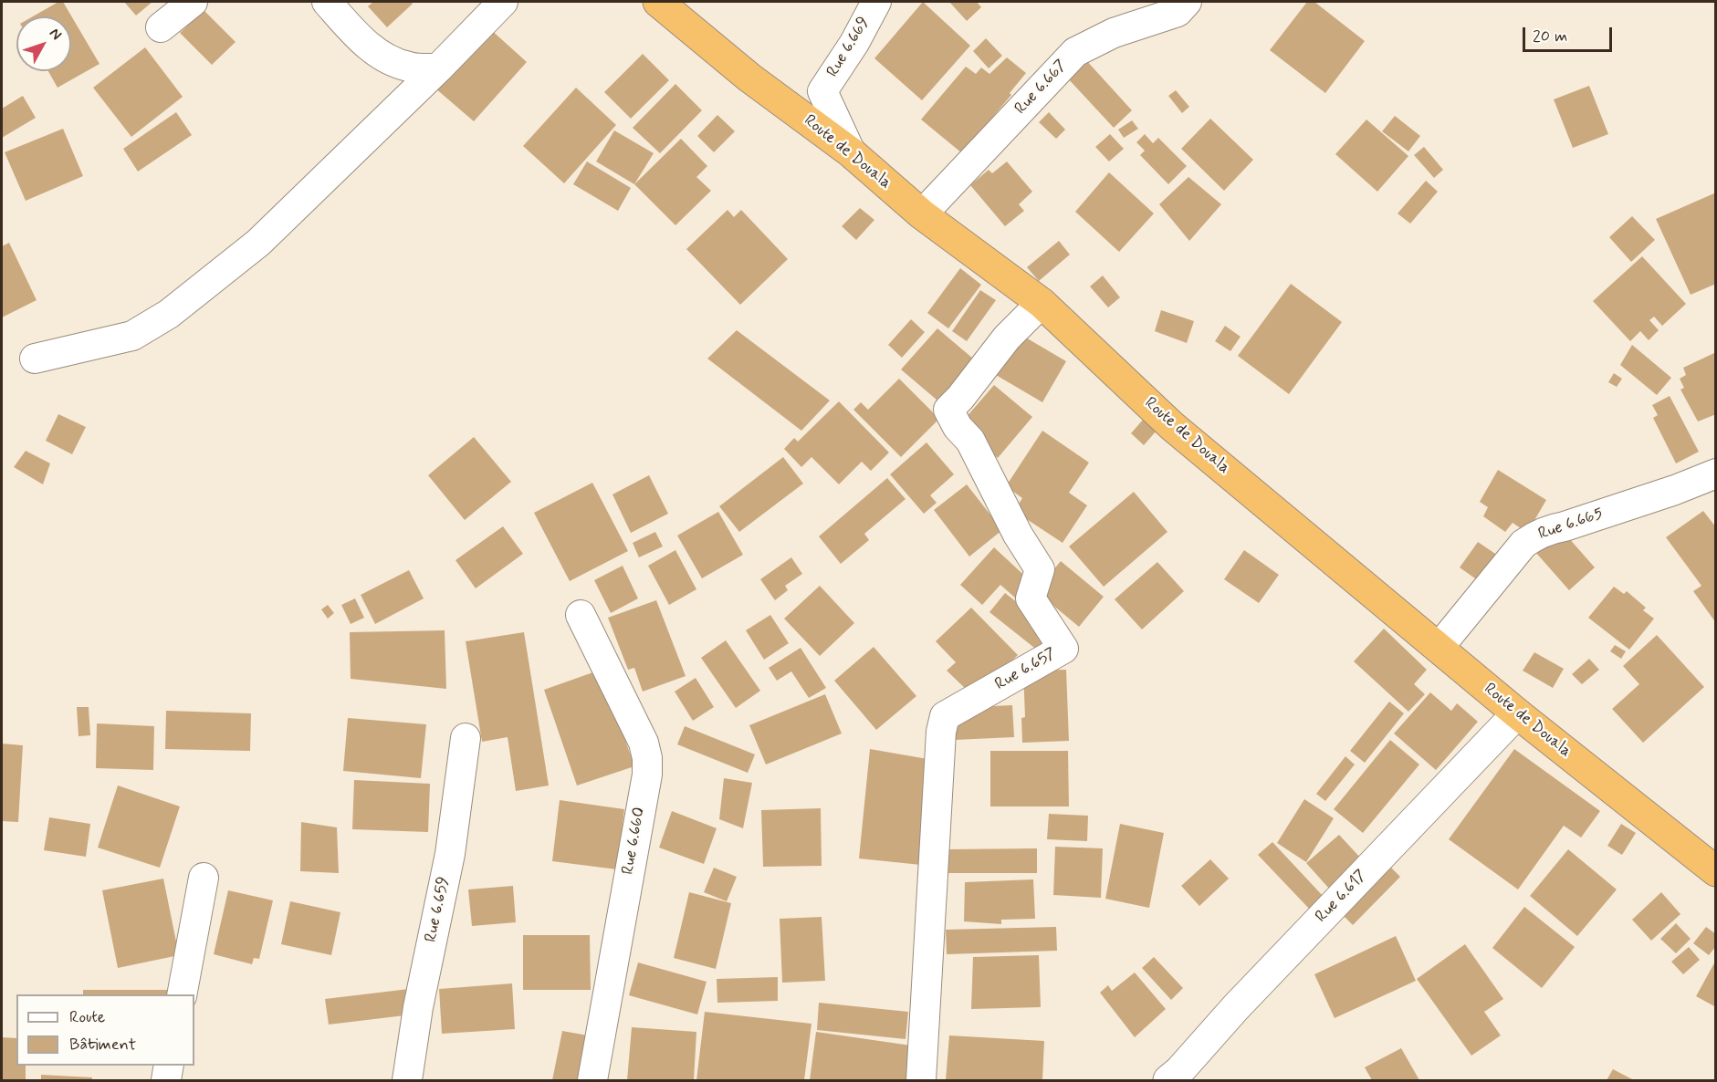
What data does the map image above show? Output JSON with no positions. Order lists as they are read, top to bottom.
{
  "streets": {
    "highway": ["Route de Douala"],
    "street": [
      "Rue 6.669",
      "Rue 6.667",
      "Rue 6.665",
      "Rue 6.657",
      "Rue 6.660",
      "Rue 6.617",
      "Rue 6.659"
    ]
  },
  "crossings": [
    ["Rue 6.669", "Route de Douala"],
    ["Rue 6.667", "Route de Douala"],
    ["Route de Douala", "Rue 6.665"],
    ["Route de Douala", "Rue 6.657"],
    ["Route de Douala", "Rue 6.617"]
  ],
  "legend": ["Route", "Bâtiment"],
  "scale_bar": "20 m",
  "north": "top right"
}
